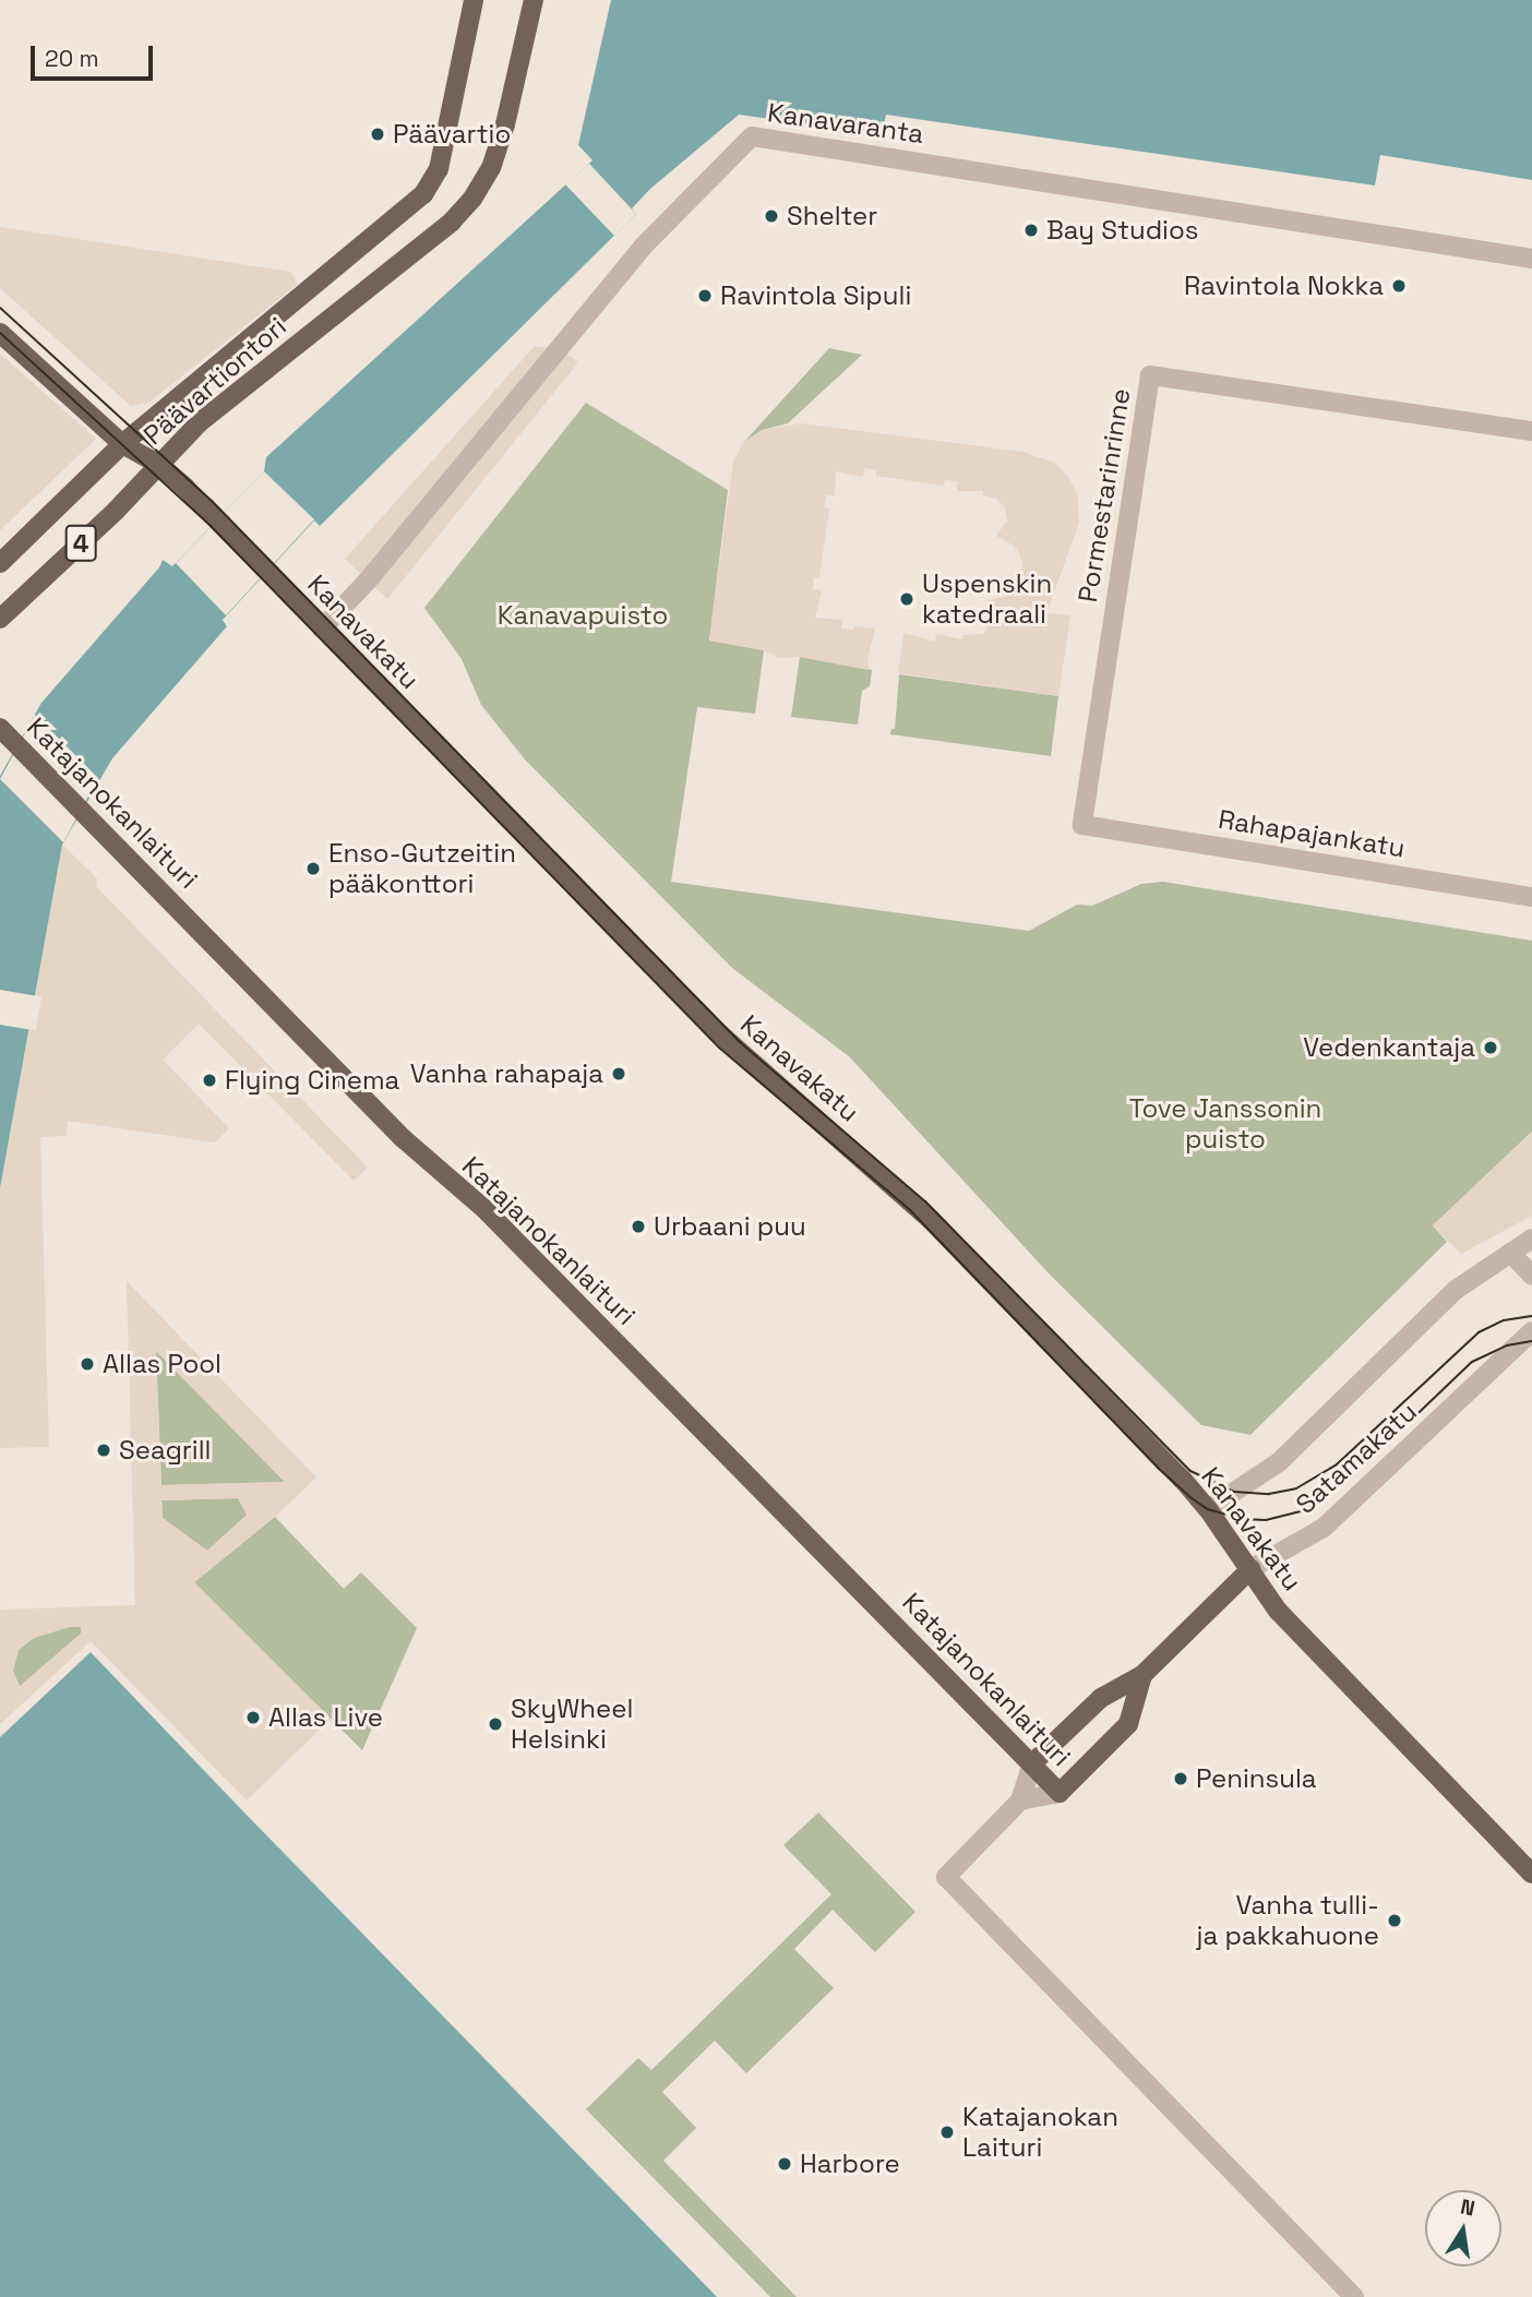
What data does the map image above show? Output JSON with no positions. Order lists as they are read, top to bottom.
{
  "streets": {
    "main road": [
      "Päävartiontori",
      "4",
      "Kanavakatu",
      "Katajanokanlaituri",
      "Satamakatu"
    ],
    "street": ["Kanavaranta", "Pormestarinrinne", "Rahapajankatu"]
  },
  "crossings": [
    ["Kanavaranta", "Kanavakatu"],
    ["Päävartiontori", "Kanavakatu"],
    ["Pormestarinrinne", "Rahapajankatu"],
    ["Kanavakatu", "Satamakatu"],
    ["Katajanokanlaituri", "Satamakatu"]
  ],
  "parks": ["Kanavapuisto", "Tove Janssonin puisto"],
  "places": [
    "Päävartio",
    "Shelter",
    "Bay Studios",
    "Ravintola Nokka",
    "Ravintola Sipuli",
    "Uspenskin katedraali",
    "Enso-Gutzeitin pääkonttori",
    "Vedenkantaja",
    "Vanha rahapaja",
    "Flying Cinema",
    "Urbaani puu",
    "Allas Pool",
    "Seagrill",
    "Allas Live",
    "SkyWheel Helsinki",
    "Peninsula",
    "Vanha tulli- ja pakkahuone",
    "Katajanokan Laituri",
    "Harbore"
  ],
  "scale_bar": "20 m",
  "north": "top"
}
